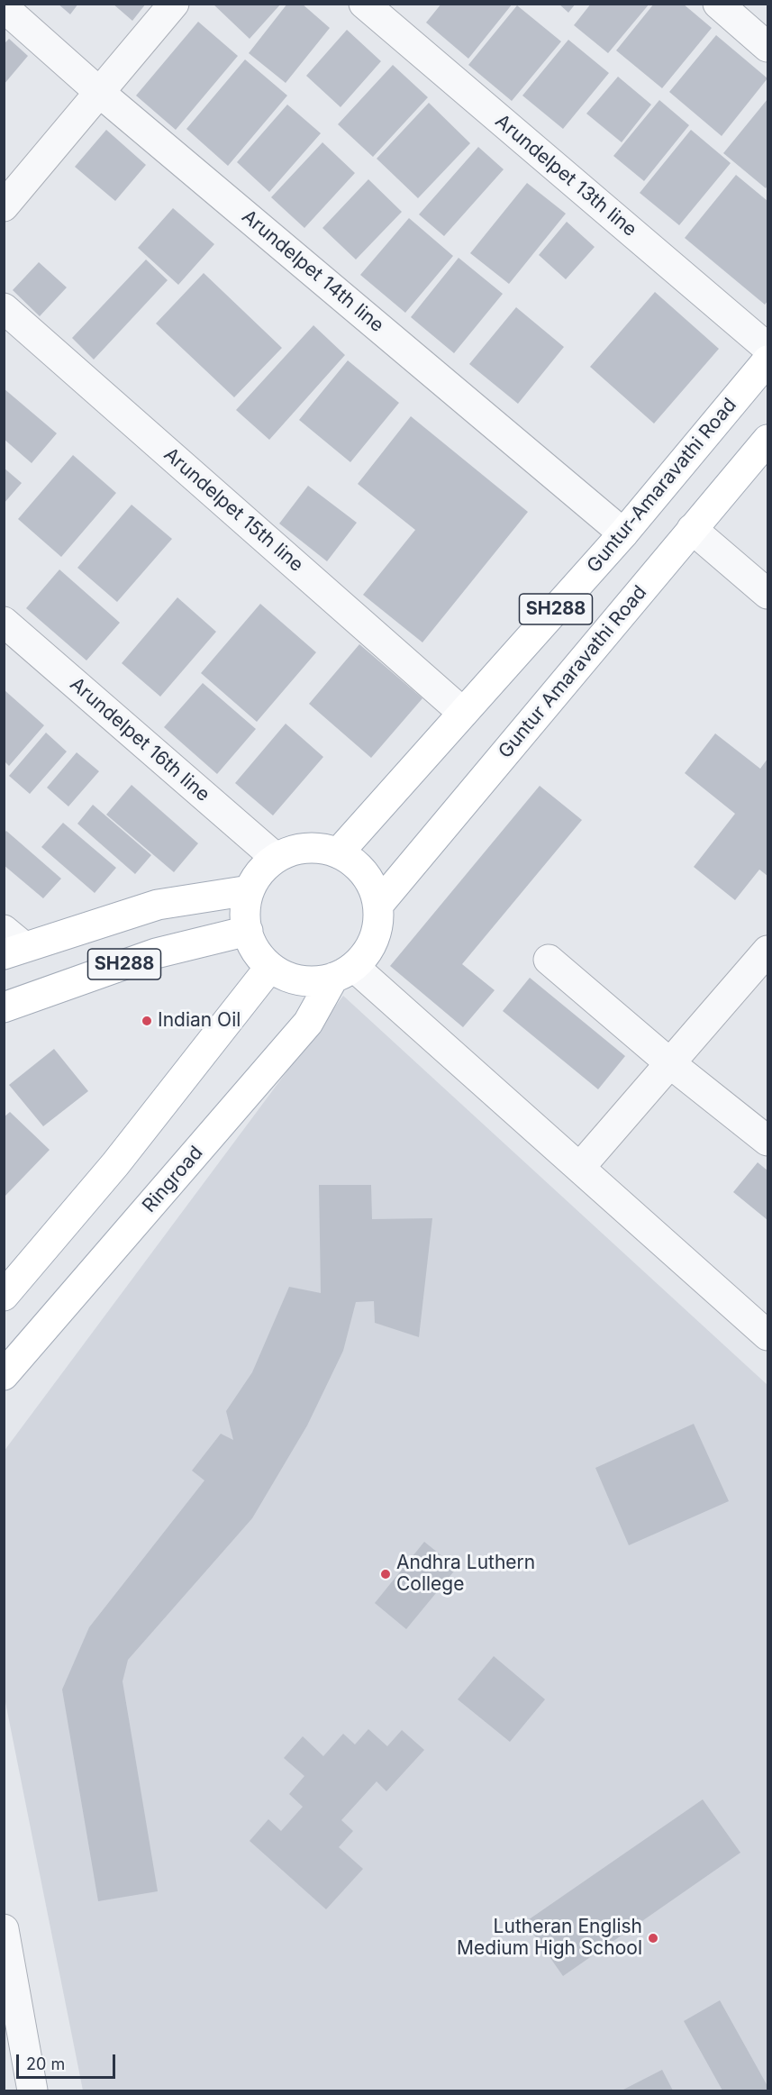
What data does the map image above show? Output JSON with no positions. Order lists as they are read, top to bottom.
{
  "streets": {
    "main road": [
      "Guntur-Amaravathi Road",
      "SH288",
      "Guntur Amaravathi Road",
      "Ringroad"
    ],
    "street": [
      "Arundelpet 13th line",
      "Arundelpet 14th line",
      "Arundelpet 15th line",
      "Arundelpet 16th line"
    ]
  },
  "crossings": [
    ["Arundelpet 14th line", "Guntur-Amaravathi Road"],
    ["Guntur-Amaravathi Road", "Arundelpet 15th line"],
    ["Guntur-Amaravathi Road", "SH288"],
    ["Guntur-Amaravathi Road", "Guntur Amaravathi Road"],
    ["Guntur-Amaravathi Road", "Arundelpet 16th line"],
    ["Guntur-Amaravathi Road", "Ringroad"],
    ["SH288", "Guntur Amaravathi Road"],
    ["SH288", "Arundelpet 16th line"],
    ["SH288", "Ringroad"],
    ["Guntur Amaravathi Road", "Arundelpet 16th line"],
    ["Guntur Amaravathi Road", "Ringroad"],
    ["Arundelpet 16th line", "Ringroad"]
  ],
  "places": ["Indian Oil", "Andhra Luthern College", "Lutheran English Medium High School"],
  "scale_bar": "20 m"
}
